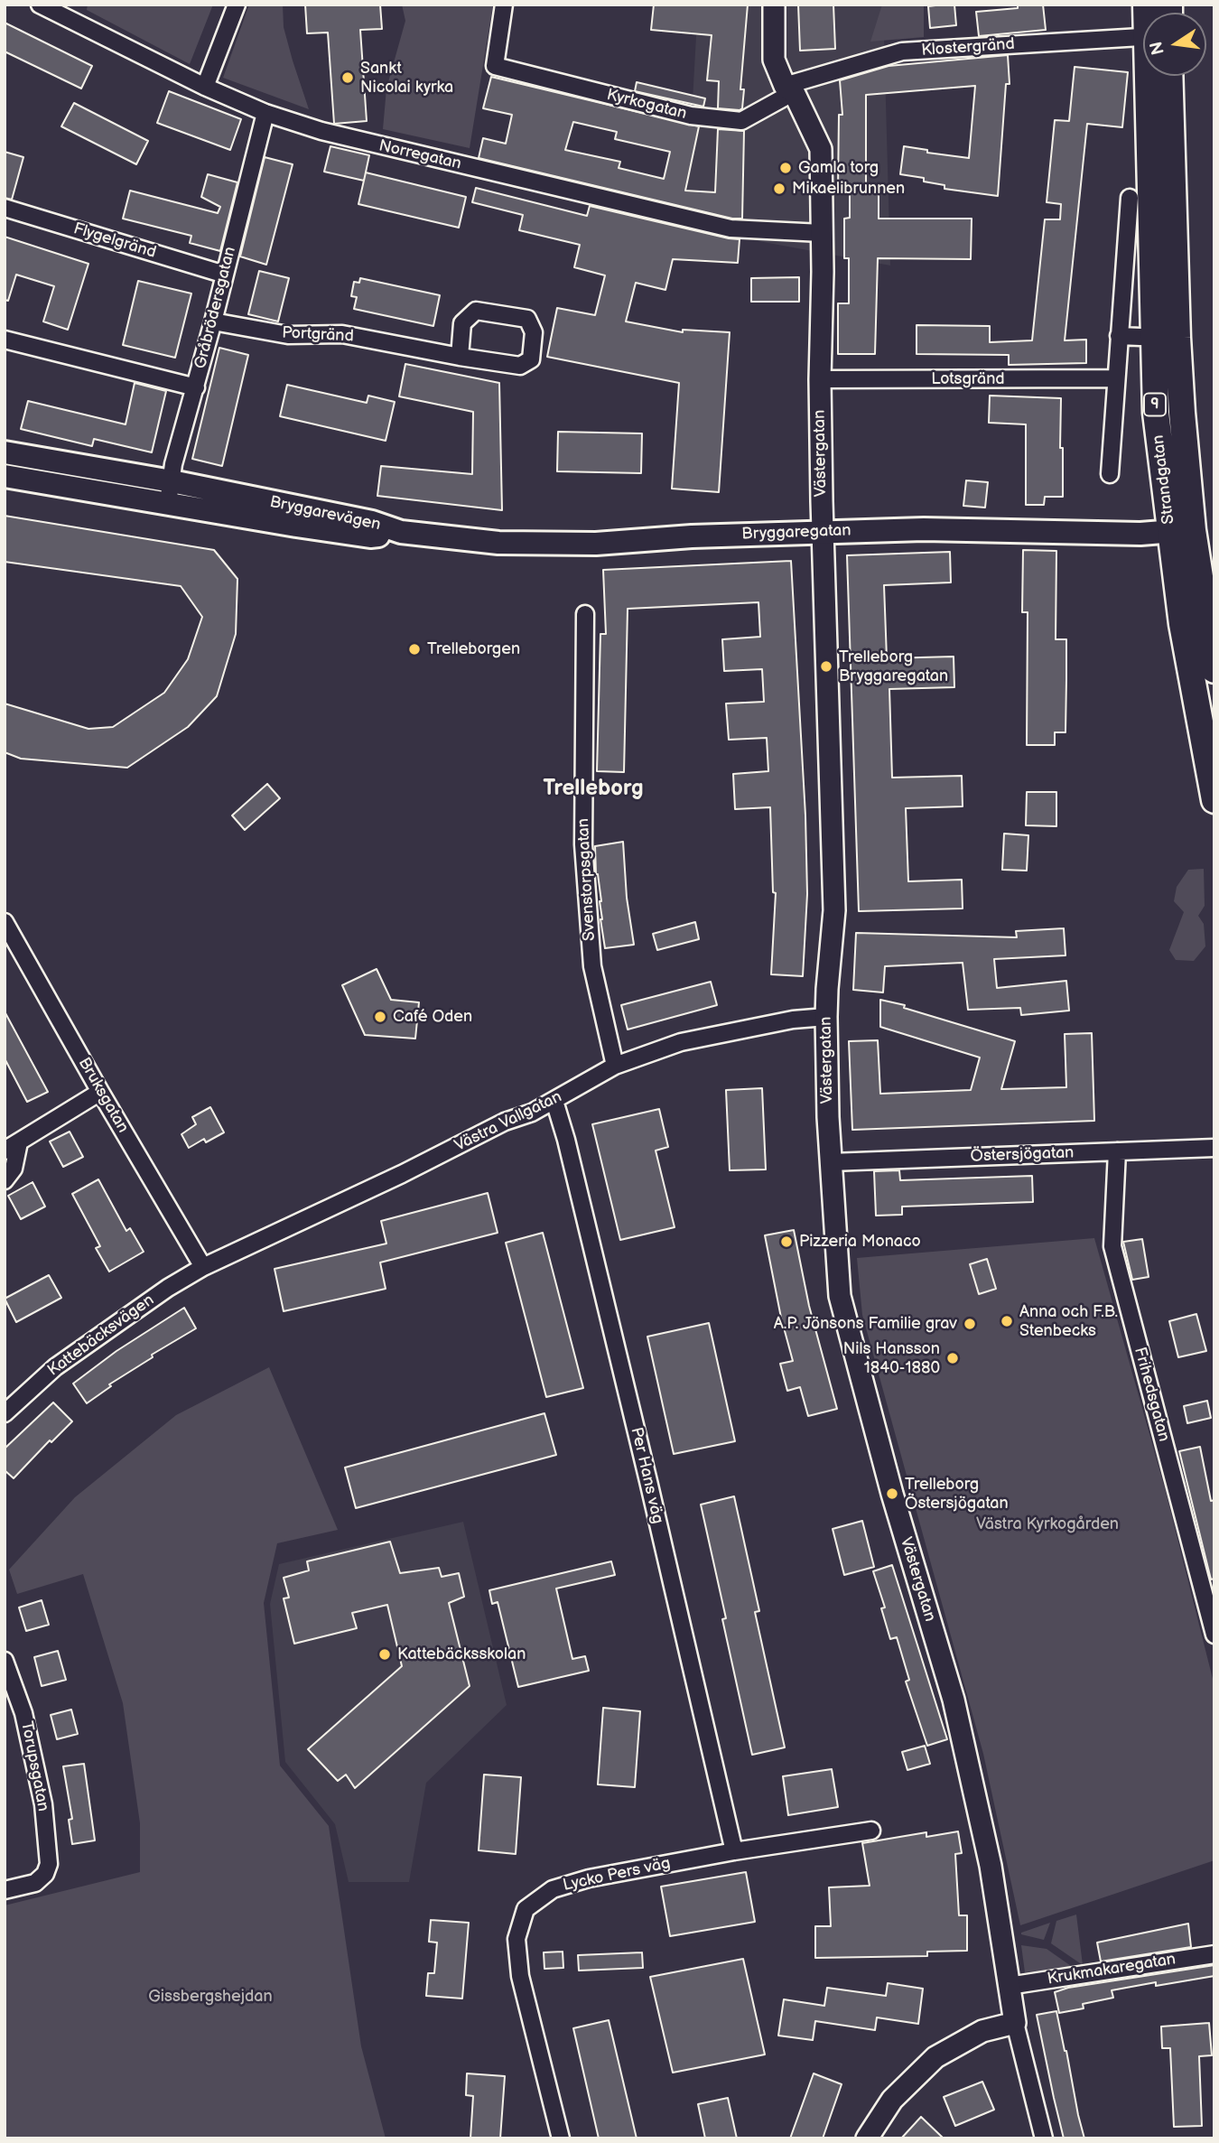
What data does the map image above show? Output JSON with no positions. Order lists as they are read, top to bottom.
{
  "streets": {
    "main road": [
      "9",
      "Strandgatan",
      "Bryggarevägen",
      "Bryggaregatan"
    ],
    "street": [
      "Klostergränd",
      "Kyrkogatan",
      "Norregatan",
      "Flygelgränd",
      "Gråbrödersgatan",
      "Portgränd",
      "Lotsgränd",
      "Västergatan",
      "Svenstorpsgatan",
      "Bruksgatan",
      "Västra Vallgatan",
      "Östersjögatan",
      "Kattebäcksvägen",
      "Frihedsgatan",
      "Per Hans väg",
      "Torupsgatan",
      "Lycko Pers väg",
      "Krukmakaregatan"
    ]
  },
  "crossings": [
    ["Klostergränd", "Kyrkogatan"],
    ["Klostergränd", "Västergatan"],
    ["Kyrkogatan", "Västergatan"],
    ["Norregatan", "Gråbrödersgatan"],
    ["Norregatan", "Västergatan"],
    ["Flygelgränd", "Gråbrödersgatan"],
    ["Gråbrödersgatan", "Portgränd"],
    ["Gråbrödersgatan", "Bryggarevägen"],
    ["Lotsgränd", "Västergatan"],
    ["Västergatan", "Bryggaregatan"],
    ["Västergatan", "Västra Vallgatan"],
    ["Västergatan", "Östersjögatan"],
    ["Västergatan", "Krukmakaregatan"],
    ["Strandgatan", "Bryggaregatan"],
    ["Bryggarevägen", "Bryggaregatan"],
    ["Svenstorpsgatan", "Västra Vallgatan"],
    ["Bruksgatan", "Västra Vallgatan"],
    ["Bruksgatan", "Kattebäcksvägen"],
    ["Västra Vallgatan", "Kattebäcksvägen"],
    ["Västra Vallgatan", "Per Hans väg"],
    ["Östersjögatan", "Frihedsgatan"],
    ["Per Hans väg", "Lycko Pers väg"]
  ],
  "districts": ["Trelleborg"],
  "parks": ["Västra Kyrkogården", "Gissbergshejdan"],
  "places": [
    "Sankt Nicolai kyrka",
    "Gamla torg",
    "Mikaelibrunnen",
    "Trelleborgen",
    "Trelleborg Bryggaregatan",
    "Café Oden",
    "Pizzeria Monaco",
    "Anna och F.B. Stenbecks",
    "A.P. Jönsons Familie grav",
    "Nils Hansson 1840-1880",
    "Trelleborg Östersjögatan",
    "Kattebäcksskolan"
  ],
  "north": "left"
}
